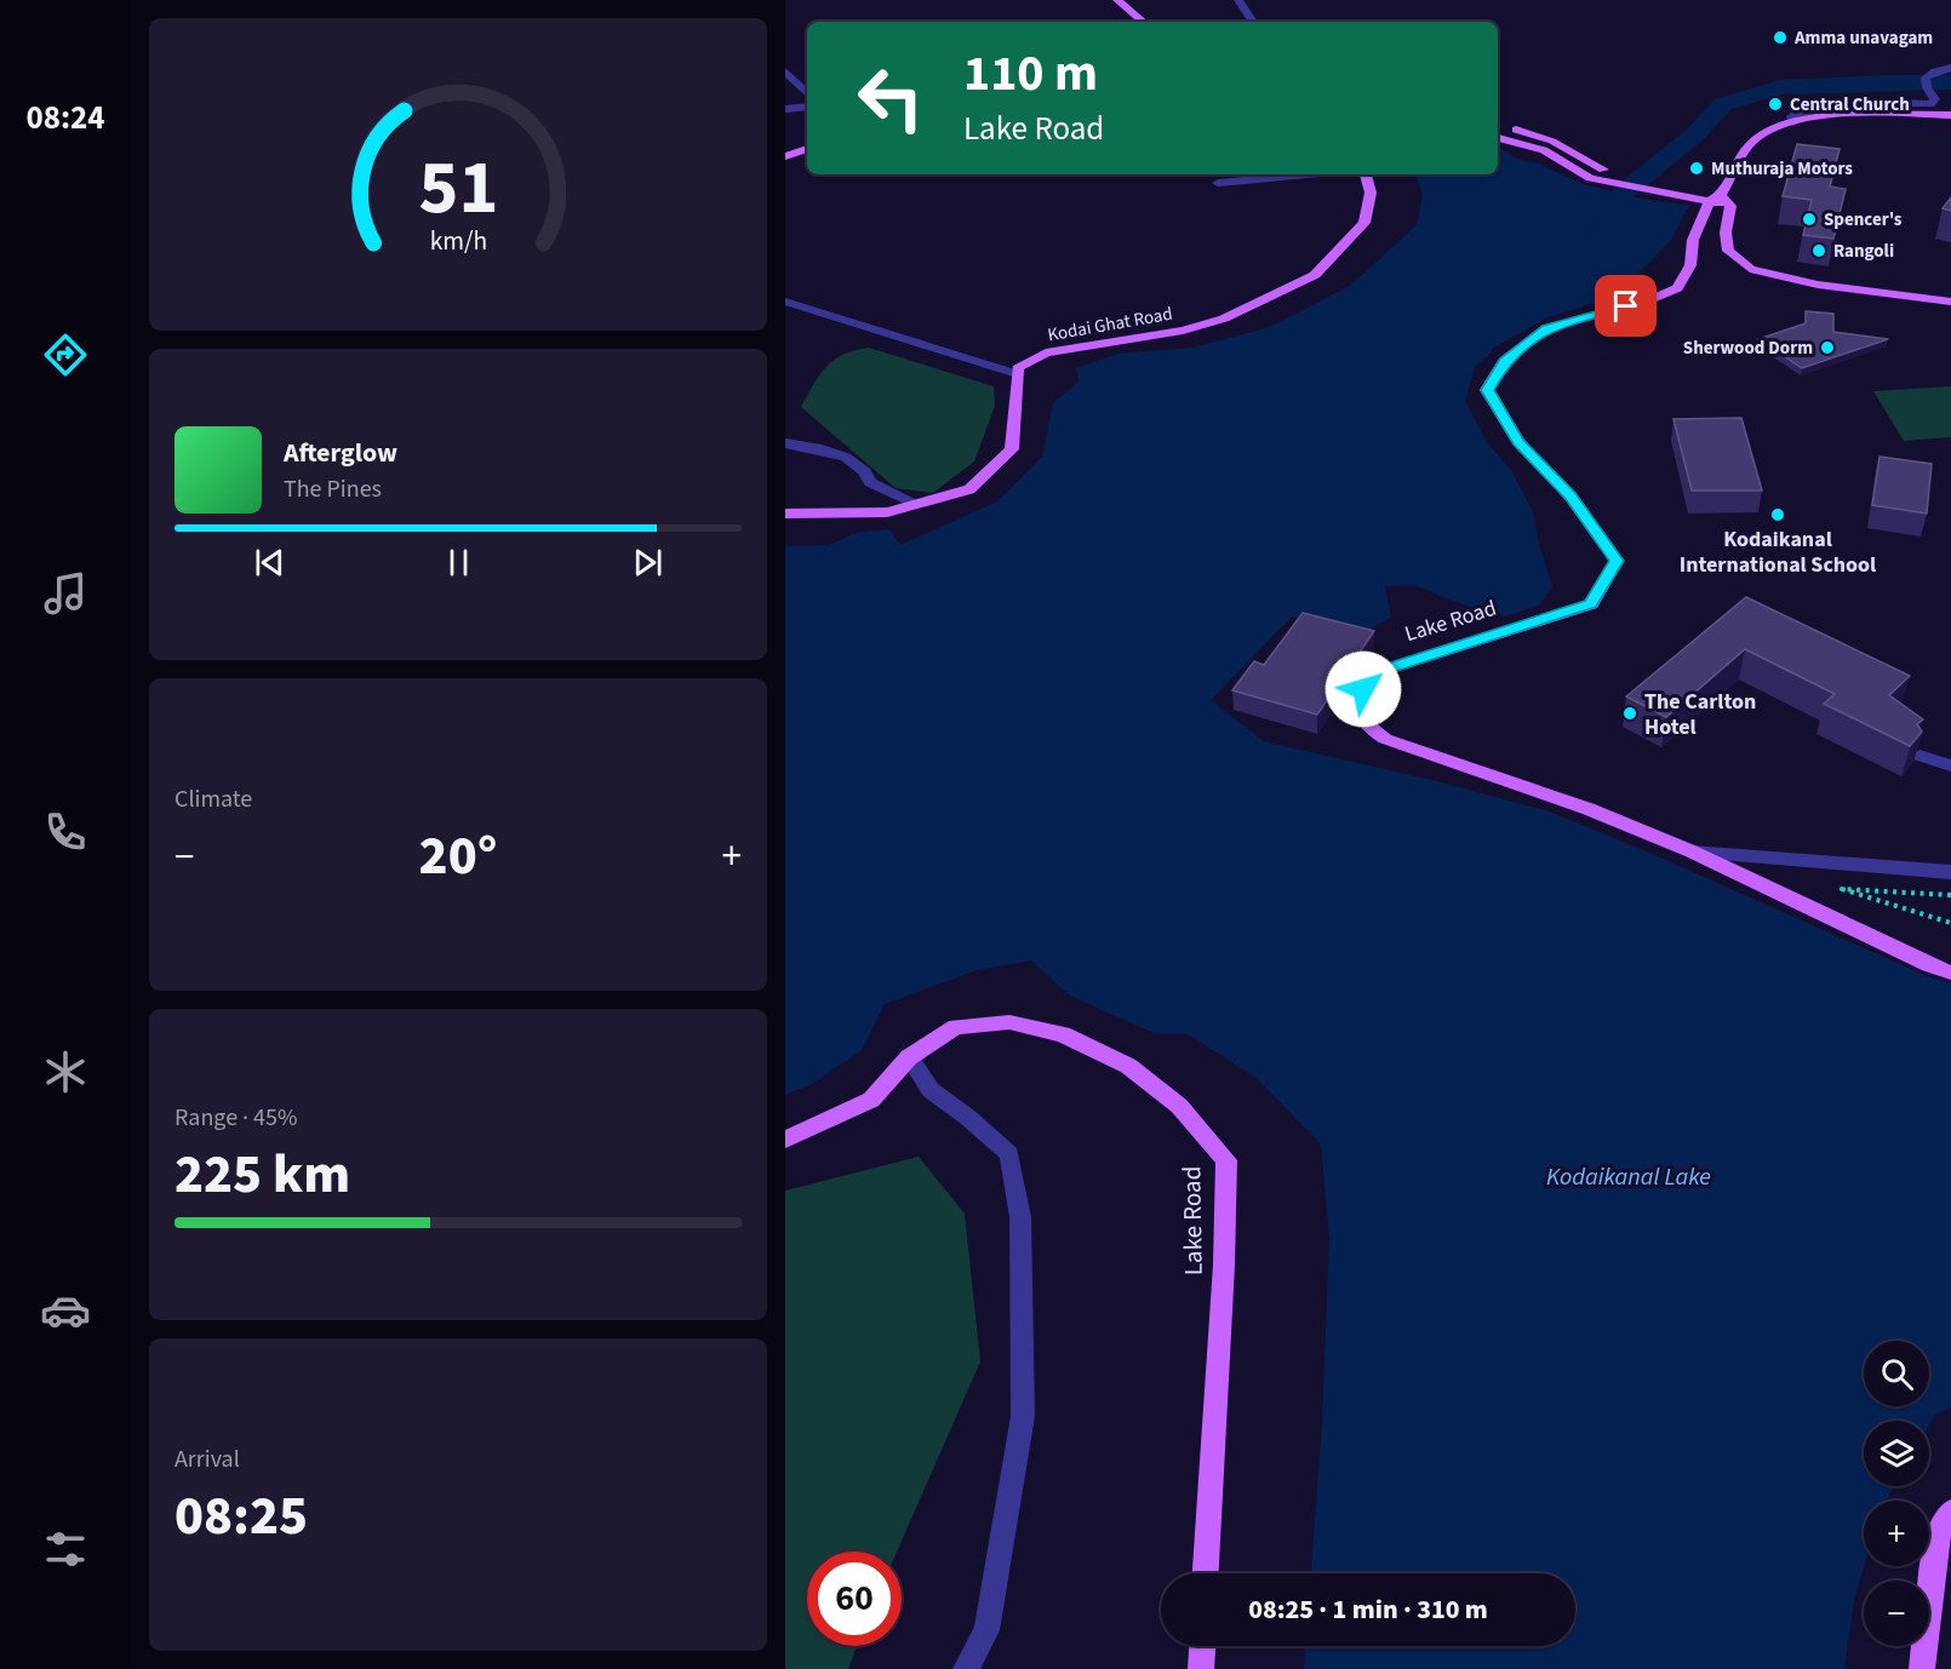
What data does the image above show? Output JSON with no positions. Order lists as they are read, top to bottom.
{
  "streets": {
    "main road": ["Kodai Ghat Road", "Lake Road"]
  },
  "water": ["Kodaikanal Lake"],
  "places": [
    "Amma unavagam",
    "Central Church",
    "Muthuraja Motors",
    "Spencer's",
    "Rangoli",
    "Sherwood Dorm",
    "Kodaikanal International School",
    "The Carlton Hotel"
  ],
  "page": {
    "tabs": "08:24",
    "turn": ["110 m", "Lake Road"],
    "song": ["Afterglow", "The Pines"],
    "tile": [
      "Climate",
      ["Range · 45%", "225 km"],
      ["Arrival", "08:25"]
    ],
    "heat": ["−", "20°", "+"],
    "map_buttons": ["+", "−"],
    "limit": "60",
    "trip": "08:25 · 1 min · 310 m",
    "gauge": ["51", "km/h"]
  }
}
